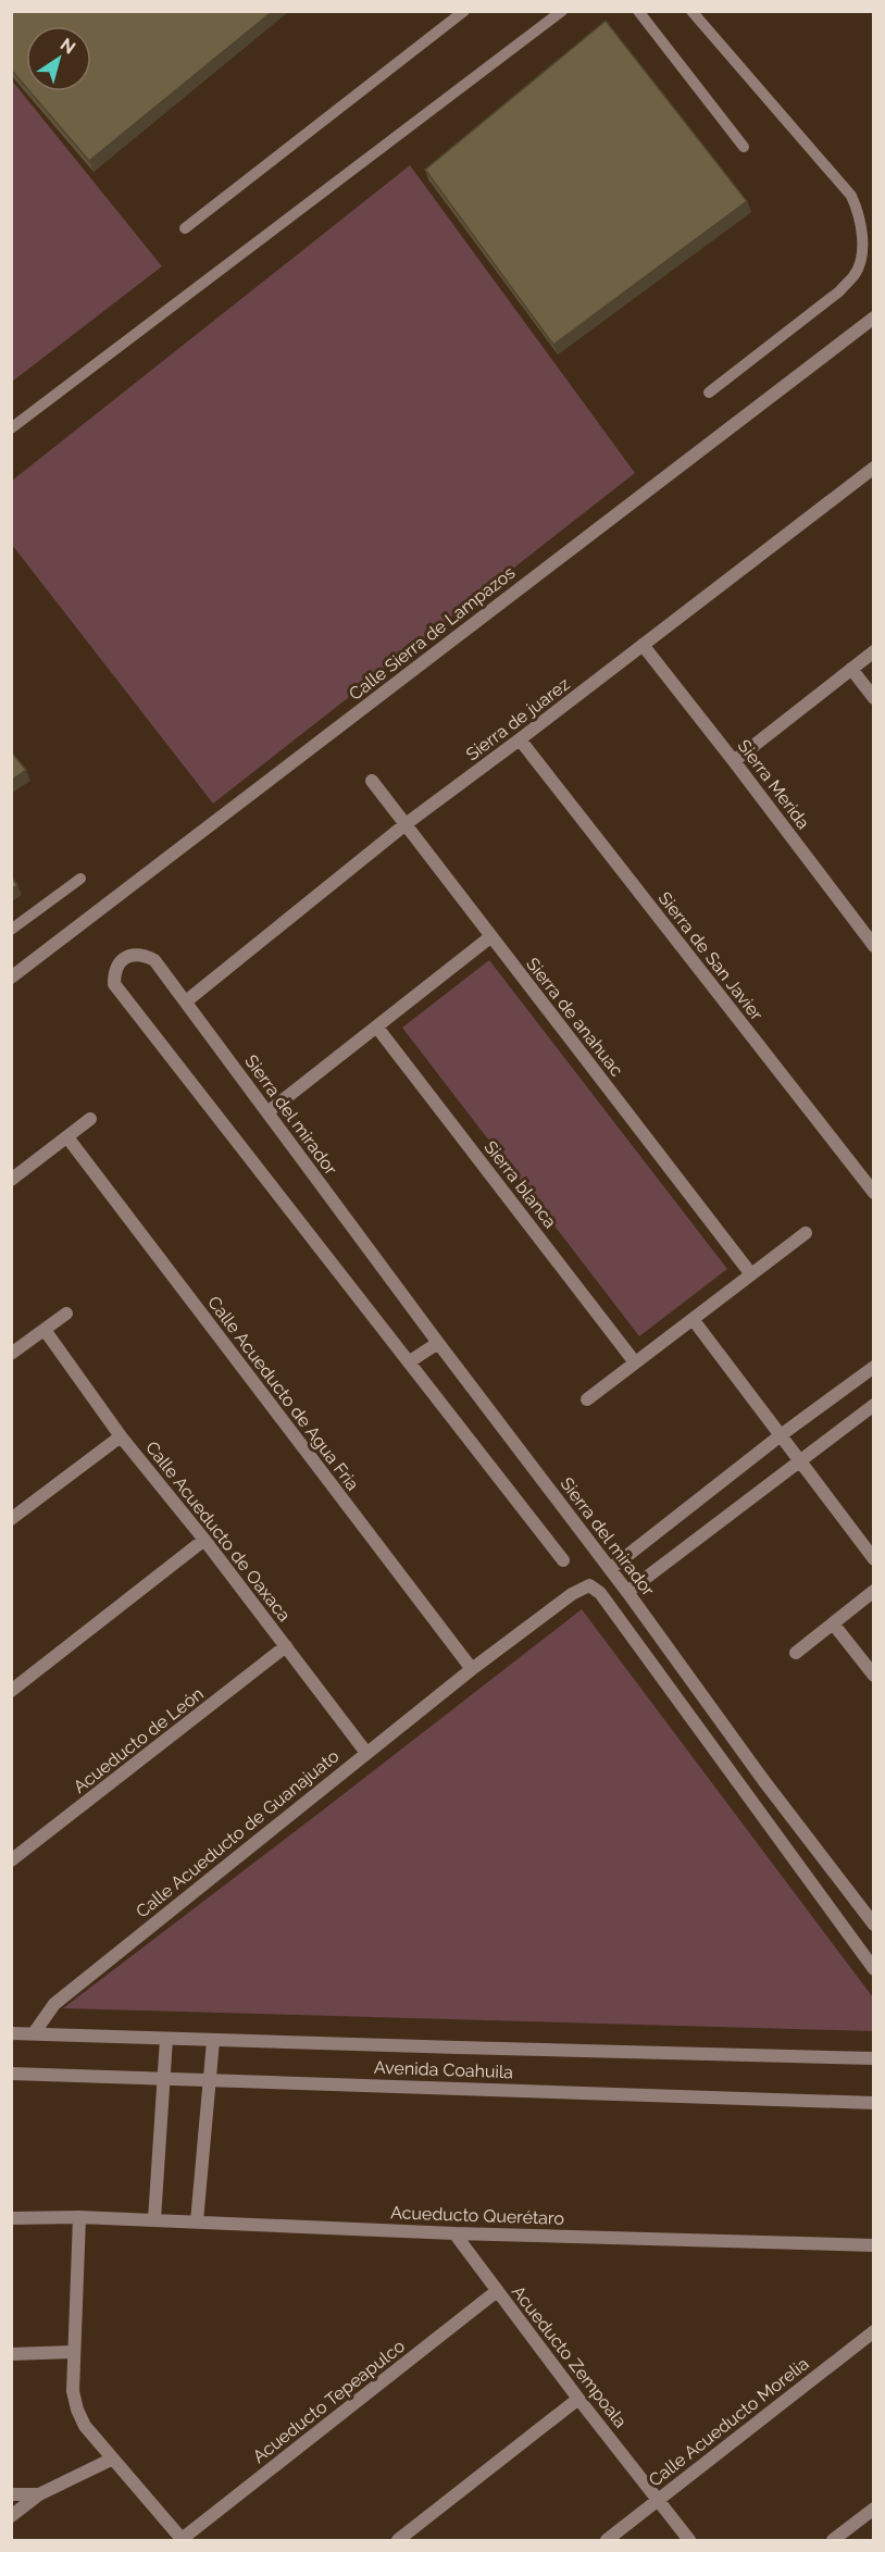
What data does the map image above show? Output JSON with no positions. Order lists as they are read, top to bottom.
{
  "streets": {
    "street": [
      "Calle Sierra de Lampazos",
      "Sierra de juarez",
      "Sierra Merida",
      "Sierra de San Javier",
      "Sierra de anahuac",
      "Sierra del mirador",
      "Sierra blanca",
      "Calle Acueducto de Agua Fria",
      "Calle Acueducto de Oaxaca",
      "Acueducto de León",
      "Calle Acueducto de Guanajuato",
      "Avenida Coahuila",
      "Acueducto Querétaro",
      "Acueducto Zempoala",
      "Acueducto Tepeapulco",
      "Calle Acueducto Morelia"
    ]
  },
  "crossings": [
    ["Sierra de juarez", "Sierra Merida"],
    ["Sierra de juarez", "Sierra de San Javier"],
    ["Sierra de juarez", "Sierra de anahuac"],
    ["Sierra de juarez", "Sierra del mirador"],
    ["Calle Acueducto de Agua Fria", "Calle Acueducto de Guanajuato"],
    ["Calle Acueducto de Oaxaca", "Acueducto de León"],
    ["Calle Acueducto de Oaxaca", "Calle Acueducto de Guanajuato"],
    ["Calle Acueducto de Guanajuato", "Avenida Coahuila"],
    ["Acueducto Querétaro", "Acueducto Zempoala"],
    ["Acueducto Zempoala", "Acueducto Tepeapulco"],
    ["Acueducto Zempoala", "Calle Acueducto Morelia"]
  ],
  "north": "top right"
}
